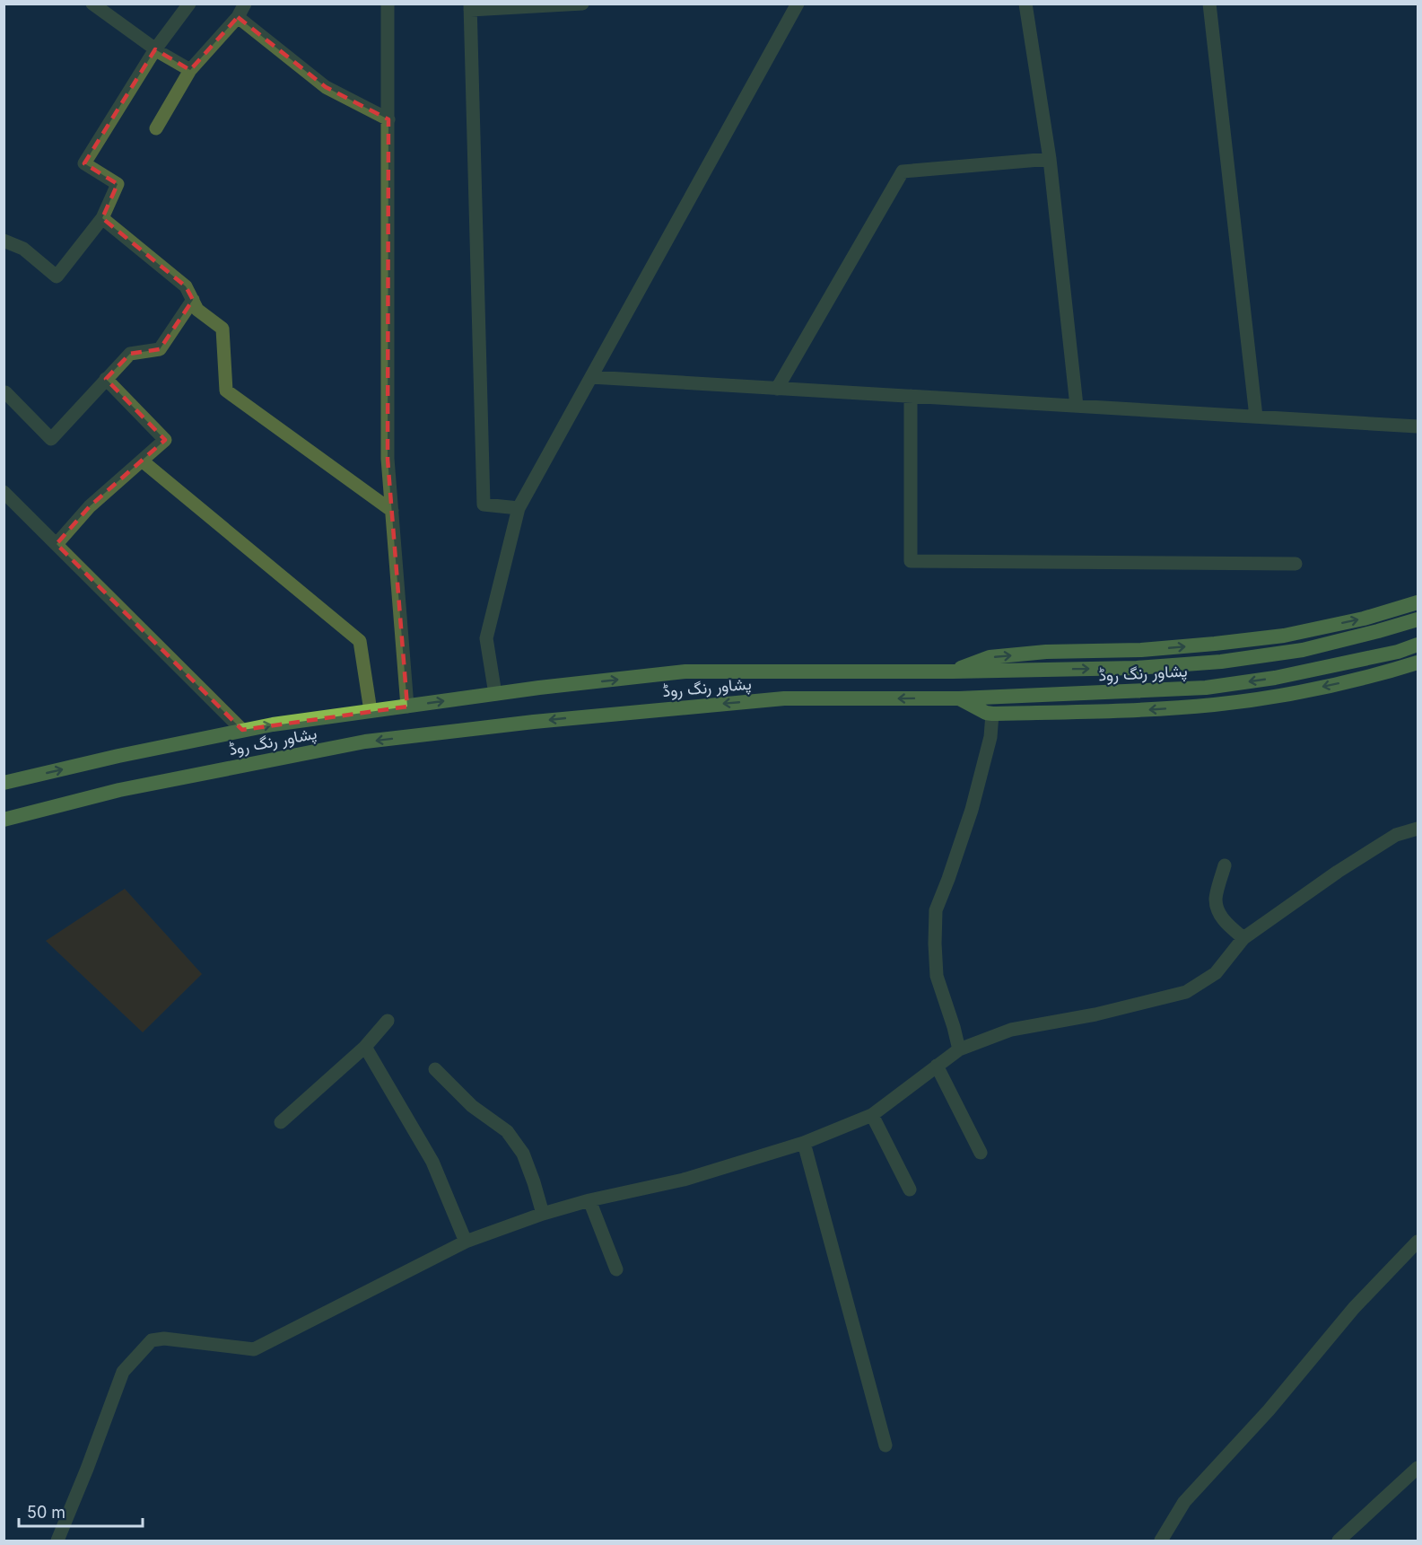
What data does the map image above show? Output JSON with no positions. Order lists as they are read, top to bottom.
{
  "streets": {
    "highway": ["پشاور رنگ روڈ"]
  },
  "scale_bar": "50 m"
}
